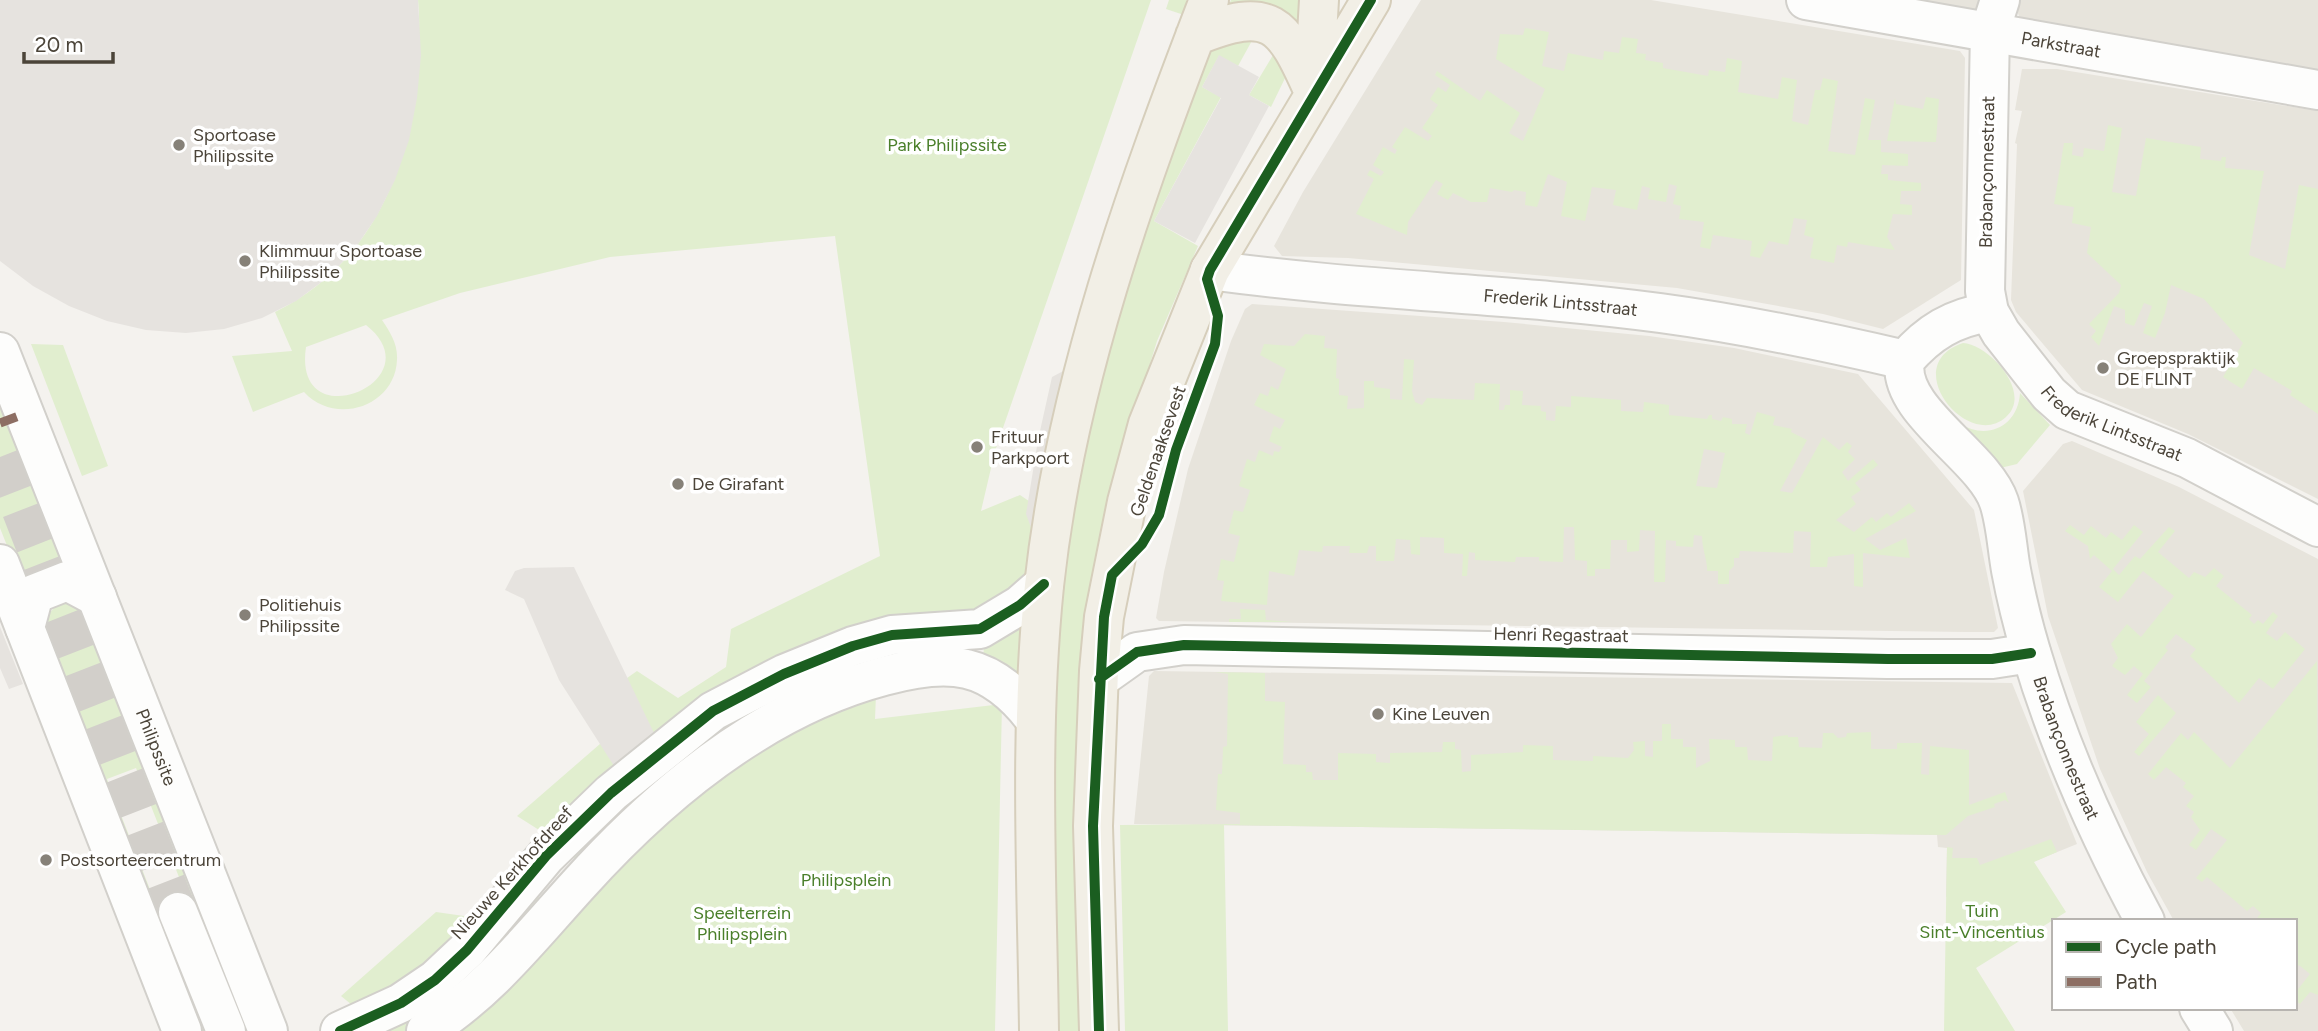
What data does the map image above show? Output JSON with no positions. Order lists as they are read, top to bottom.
{
  "streets": {
    "main road": ["Geldenaaksevest"],
    "street": [
      "Parkstraat",
      "Brabançonnestraat",
      "Frederik Lintsstraat",
      "Henri Regastraat",
      "Philipssite",
      "Nieuwe Kerkhofdreef"
    ]
  },
  "crossings": [
    ["Parkstraat", "Brabançonnestraat"],
    ["Brabançonnestraat", "Frederik Lintsstraat"],
    ["Brabançonnestraat", "Henri Regastraat"],
    ["Frederik Lintsstraat", "Geldenaaksevest"],
    ["Geldenaaksevest", "Henri Regastraat"]
  ],
  "parks": [
    "Park Philipssite",
    "Philipsplein",
    "Tuin Sint-Vincentius",
    "Speelterrein Philipsplein"
  ],
  "places": [
    "Sportoase Philipssite",
    "Klimmuur Sportoase Philipssite",
    "Groepspraktijk DE FLINT",
    "Frituur Parkpoort",
    "De Girafant",
    "Politiehuis Philipssite",
    "Kine Leuven",
    "Postsorteercentrum"
  ],
  "legend": ["Cycle path", "Path"],
  "scale_bar": "20 m"
}
